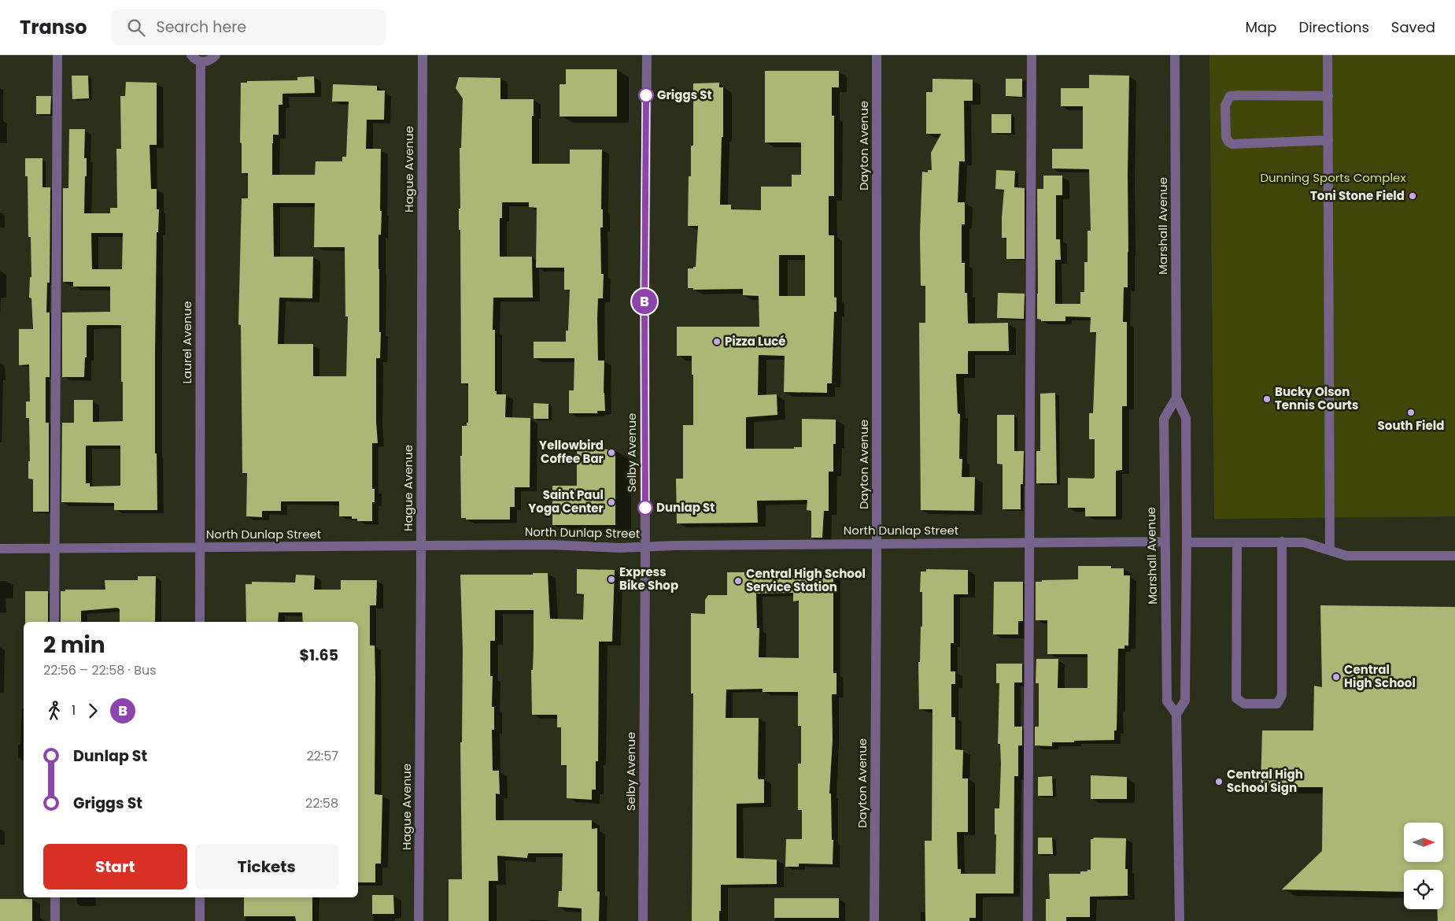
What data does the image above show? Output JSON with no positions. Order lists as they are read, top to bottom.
{
  "streets": {
    "street": [
      "Dayton Avenue",
      "Hague Avenue",
      "Marshall Avenue",
      "Laurel Avenue",
      "Selby Avenue",
      "North Dunlap Street"
    ]
  },
  "crossings": [
    ["Dayton Avenue", "North Dunlap Street"],
    ["Hague Avenue", "North Dunlap Street"],
    ["Marshall Avenue", "North Dunlap Street"],
    ["Laurel Avenue", "North Dunlap Street"],
    ["Selby Avenue", "North Dunlap Street"]
  ],
  "parks": ["Dunning Sports Complex"],
  "places": [
    "Griggs St",
    "Toni Stone Field",
    "Pizza Lucé",
    "Bucky Olson Tennis Courts",
    "South Field",
    "Yellowbird Coffee Bar",
    "Saint Paul Yoga Center",
    "Dunlap St",
    "Express Bike Shop",
    "Central High School Service Station",
    "Central High School",
    "Central High School Sign"
  ],
  "lines": ["bus line B"],
  "north": "right",
  "page": {
    "header": "Transo",
    "search": "Search here",
    "nav": ["Map", "Directions", "Saved"],
    "on_map": "B",
    "heading": ["2 min", "22:56 – 22:58 · Bus", "$1.65"],
    "legs": ["1", "B"],
    "list": [
      {
        "name": "Dunlap St",
        "value": "22:57"
      },
      {
        "name": "Griggs St",
        "value": "22:58"
      }
    ],
    "buttons": ["Start", "Tickets"]
  }
}
